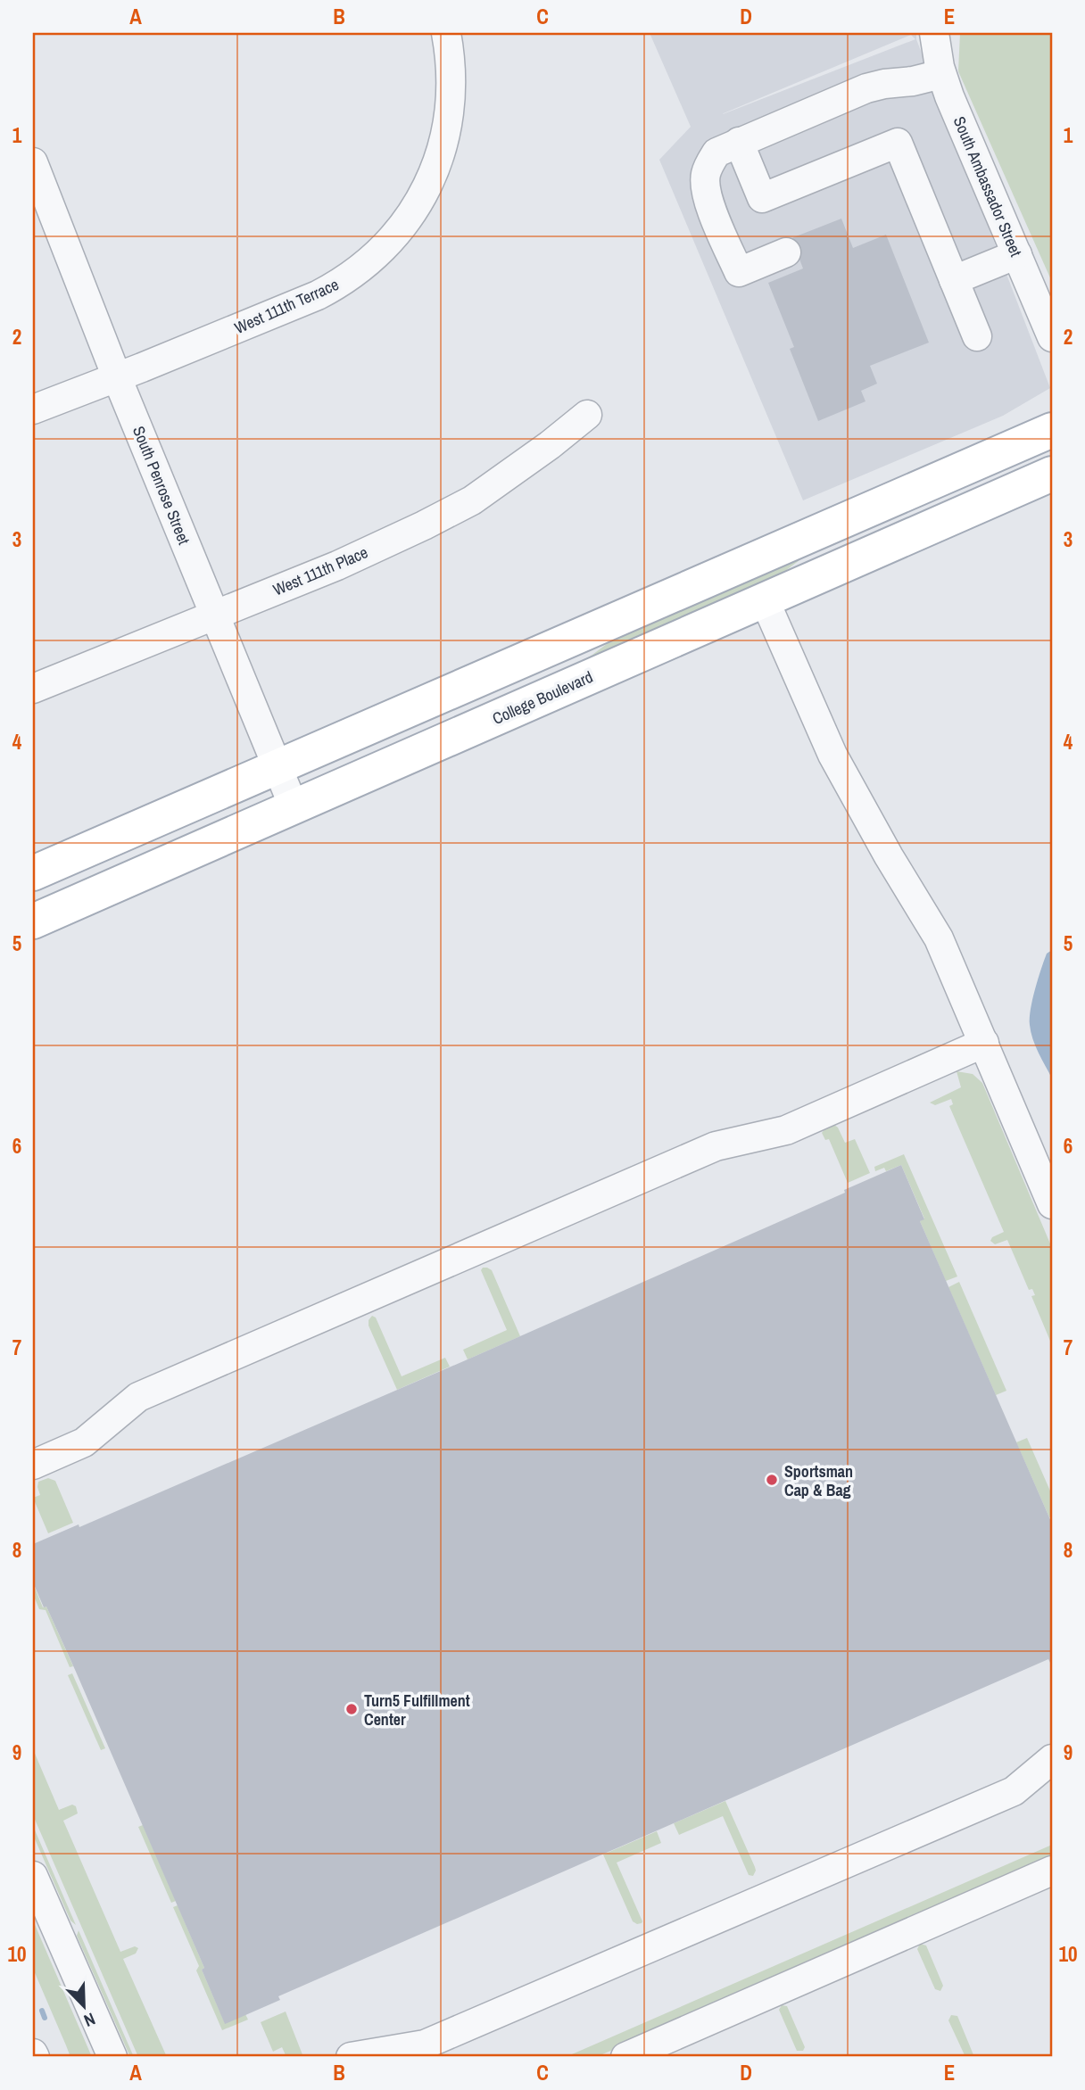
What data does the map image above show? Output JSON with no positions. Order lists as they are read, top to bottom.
{
  "streets": {
    "main road": ["College Boulevard"],
    "street": [
      "South Ambassador Street",
      "West 111th Terrace",
      "South Penrose Street",
      "West 111th Place"
    ]
  },
  "crossings": [
    ["West 111th Terrace", "South Penrose Street"],
    ["South Penrose Street", "West 111th Place"],
    ["South Penrose Street", "College Boulevard"]
  ],
  "places": ["Sportsman Cap & Bag", "Turn5 Fulfillment Center"],
  "north": "bottom right",
  "grid": {
    "columns": [
      "A",
      "B",
      "C",
      "D",
      "E"
    ],
    "rows": [
      "1",
      "2",
      "3",
      "4",
      "5",
      "6",
      "7",
      "8",
      "9",
      "10"
    ]
  }
}
